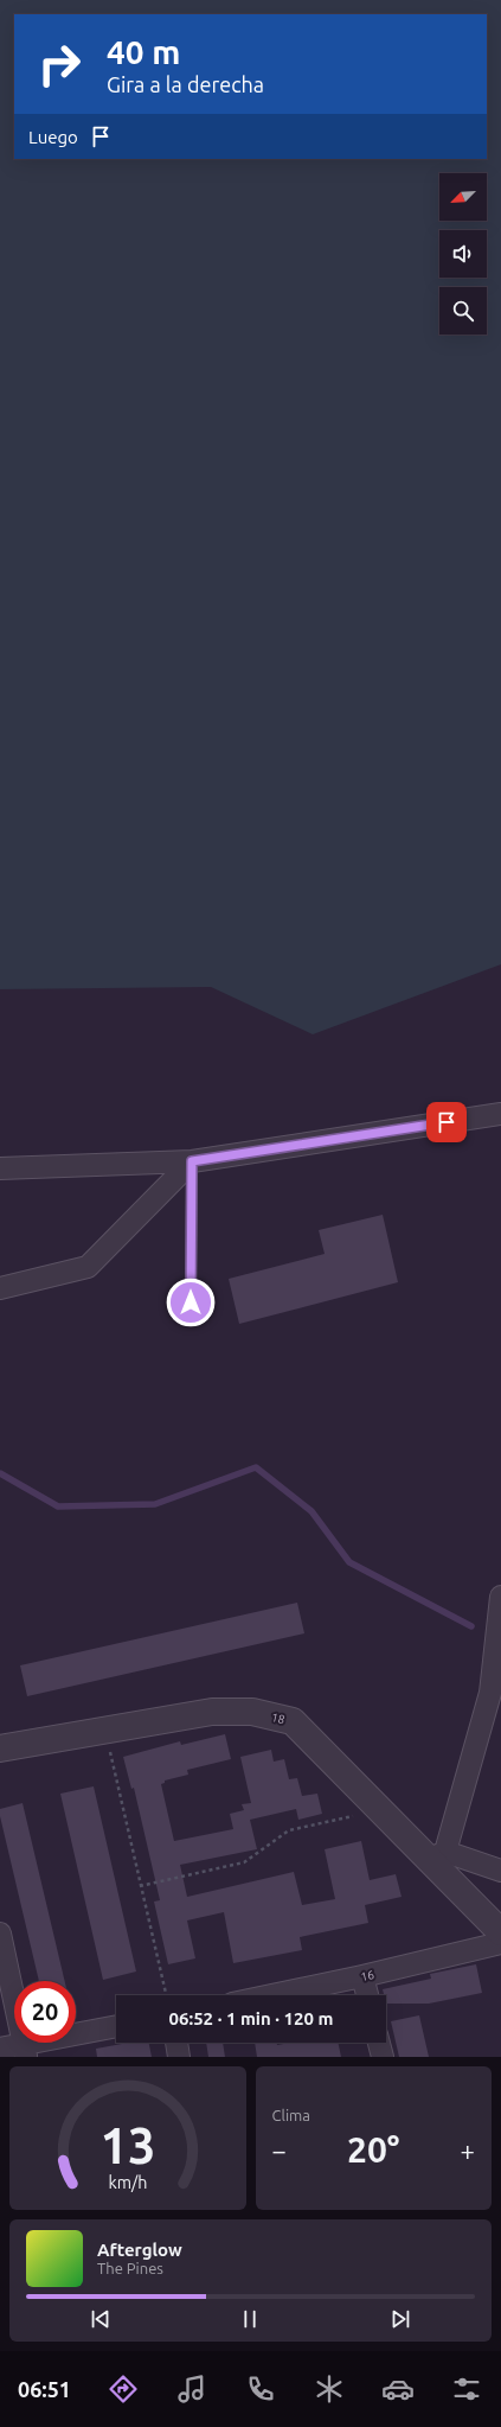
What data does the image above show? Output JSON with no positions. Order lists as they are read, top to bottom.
{
  "streets": {
    "street": ["18", "16"]
  },
  "north": "bottom left",
  "page": {
    "turn": ["40 m", "Gira a la derecha"],
    "then": "Luego",
    "limit": "20",
    "trip": "06:52 · 1 min · 120 m",
    "tile": "Clima",
    "heat": ["−", "20°", "+"],
    "song": ["Afterglow", "The Pines"],
    "tabs": "06:51",
    "gauge": ["13", "km/h"]
  }
}
